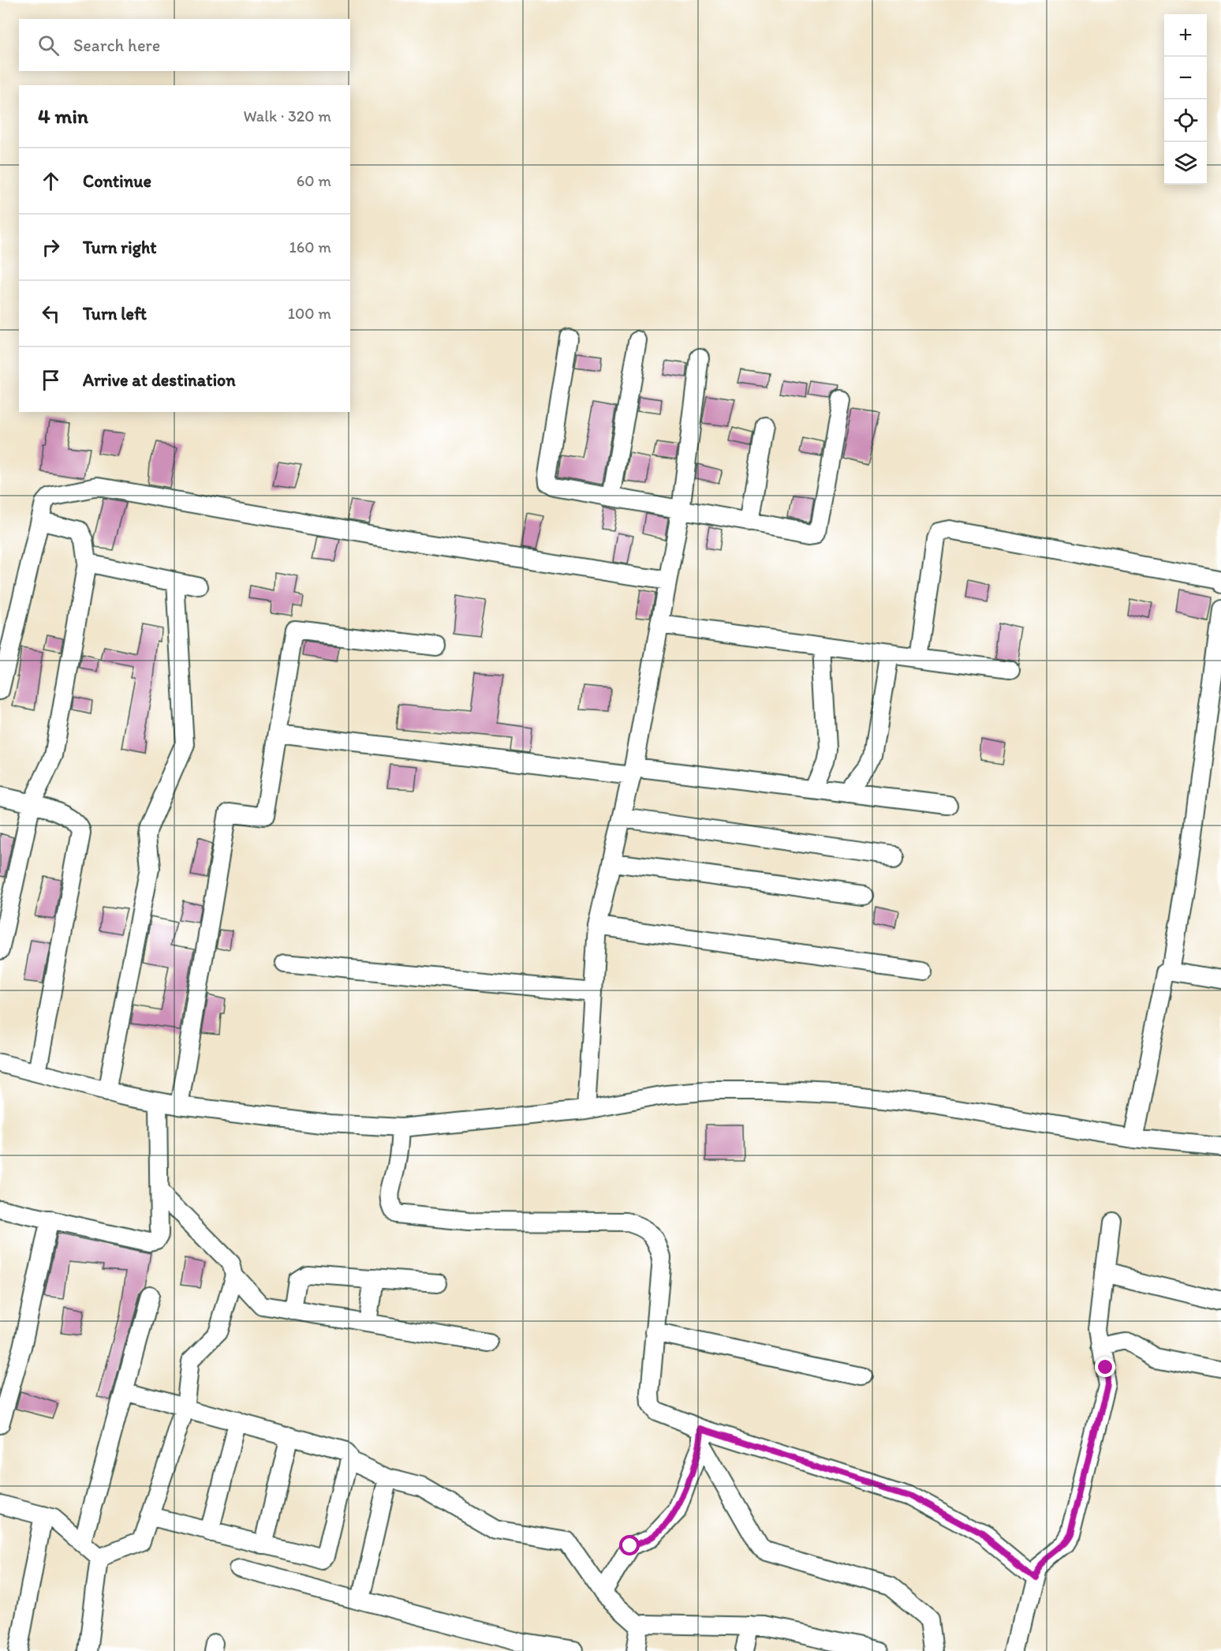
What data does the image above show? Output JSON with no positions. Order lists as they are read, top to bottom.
{
  "page": {
    "map_buttons": ["+", "−"],
    "search": "Search here",
    "heading": ["4 min", "Walk · 320 m"],
    "list": [
      ["Continue", "60 m"],
      ["Turn right", "160 m"],
      ["Turn left", "100 m"],
      "Arrive at destination"
    ]
  }
}
